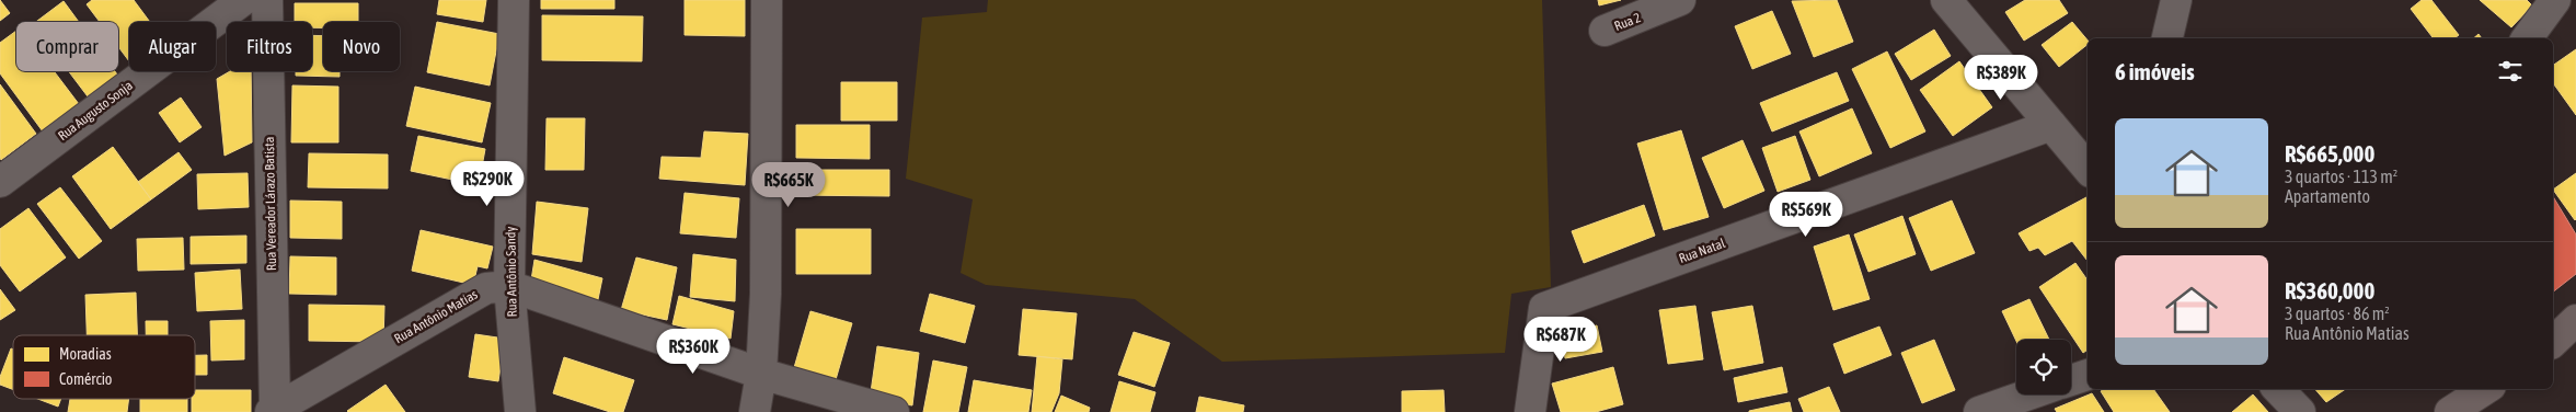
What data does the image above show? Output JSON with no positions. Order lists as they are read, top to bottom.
{
  "streets": {
    "street": [
      "Rua 2",
      "Rua Augusto Sonja",
      "Rua Vereador Lárazo Batista",
      "Rua Natal",
      "Rua Antônio Sandy",
      "Rua Antônio Matias"
    ]
  },
  "crossings": [
    ["Rua Vereador Lárazo Batista", "Rua Antônio Matias"],
    ["Rua Antônio Sandy", "Rua Antônio Matias"]
  ],
  "legend": ["Moradias", "Comércio"],
  "page": {
    "chip": [
      "Comprar",
      "Alugar",
      "Filtros",
      "Novo"
    ],
    "heading": "6 imóveis",
    "price": [
      "R$389K",
      "R$290K",
      "R$665K",
      "R$569K",
      "R$687K",
      "R$360K"
    ],
    "list": [
      {
        "name": "R$665,000",
        "note": "3 quartos · 113 m² · Apartamento"
      },
      {
        "name": "R$360,000",
        "note": "3 quartos · 86 m² · Rua Antônio Matias"
      }
    ]
  }
}
